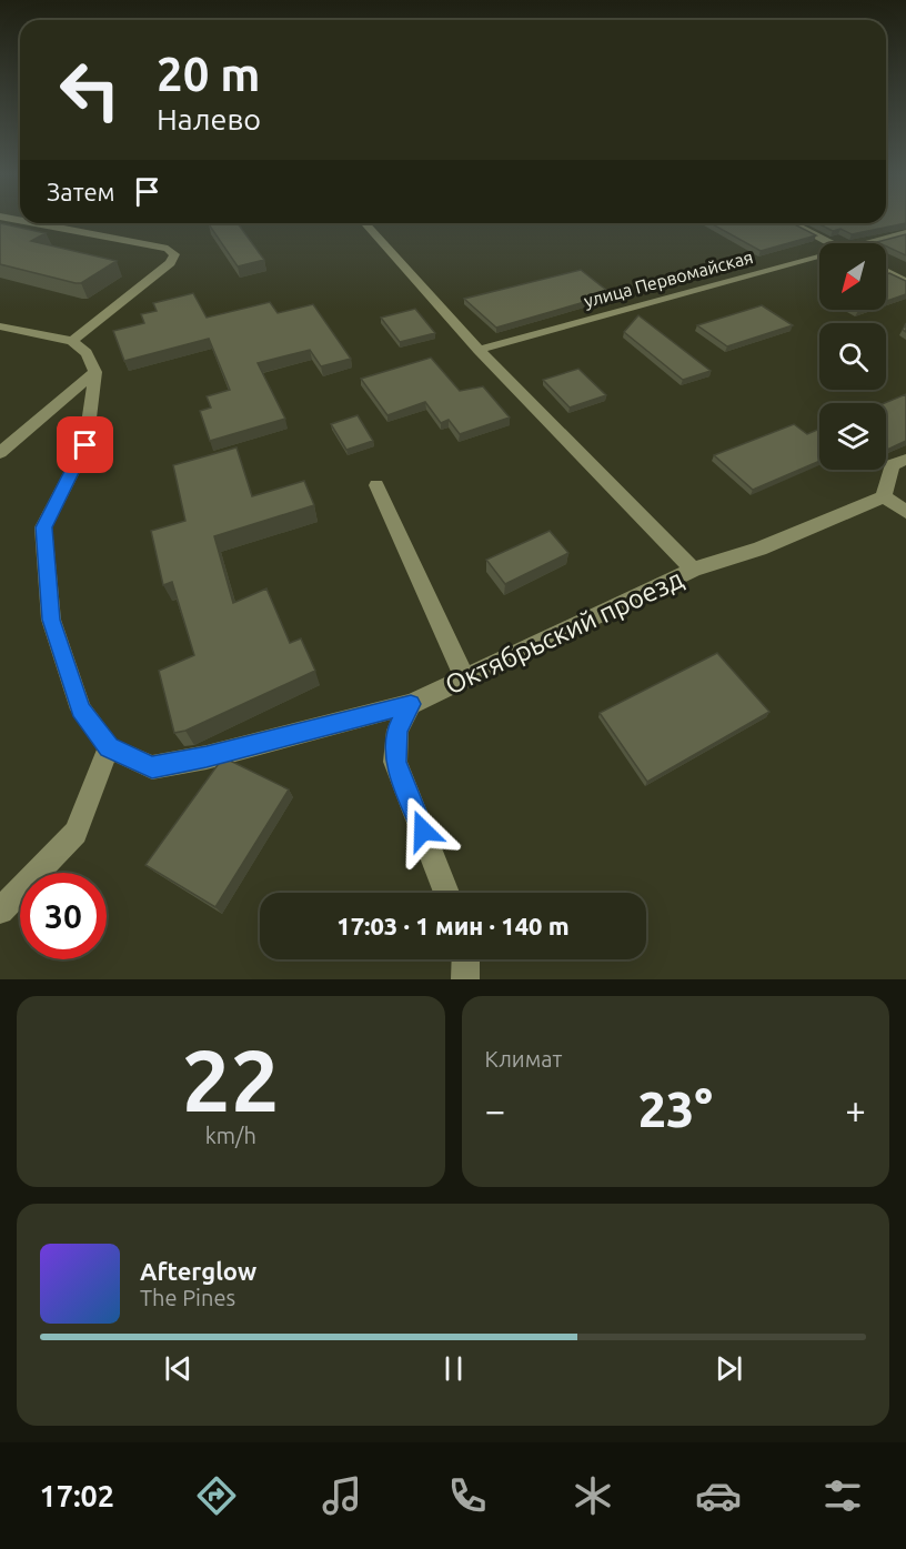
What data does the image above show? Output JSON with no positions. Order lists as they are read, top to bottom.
{
  "streets": {
    "street": ["улица Первомайская", "Октябрьский проезд"]
  },
  "north": "bottom left",
  "page": {
    "turn": ["20 m", "Налево"],
    "then": "Затем",
    "limit": "30",
    "trip": "17:03 · 1 мин · 140 m",
    "tile": [
      ["22", "km/h"],
      "Климат"
    ],
    "heat": ["−", "23°", "+"],
    "song": ["Afterglow", "The Pines"],
    "tabs": "17:02"
  }
}
